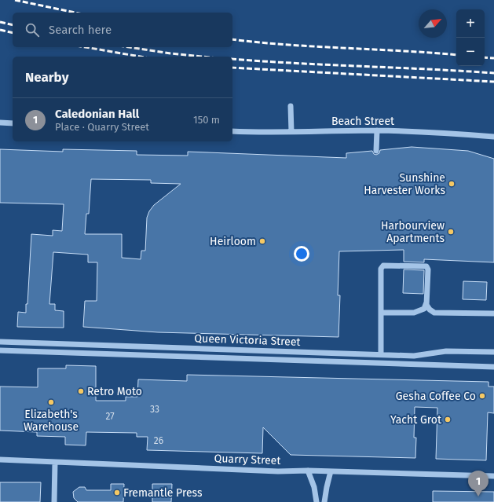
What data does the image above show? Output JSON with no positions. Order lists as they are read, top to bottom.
{
  "streets": {
    "street": ["Beach Street", "Queen Victoria Street", "Quarry Street"]
  },
  "places": [
    "Sunshine Harvester Works",
    "Harbourview Apartments",
    "Heirloom",
    "Retro Moto",
    "Gesha Coffee Co",
    "Elizabeth's Warehouse",
    "Yacht Grot",
    "Fremantle Press"
  ],
  "house_numbers": ["33", "27", "26"],
  "north": "top right",
  "page": {
    "map_buttons": ["+", "−"],
    "search": "Search here",
    "heading": "Nearby",
    "list": [
      {
        "mark": "1",
        "name": "Caledonian Hall",
        "note": "Place · Quarry Street",
        "value": "150 m"
      }
    ],
    "pins": "1"
  }
}
